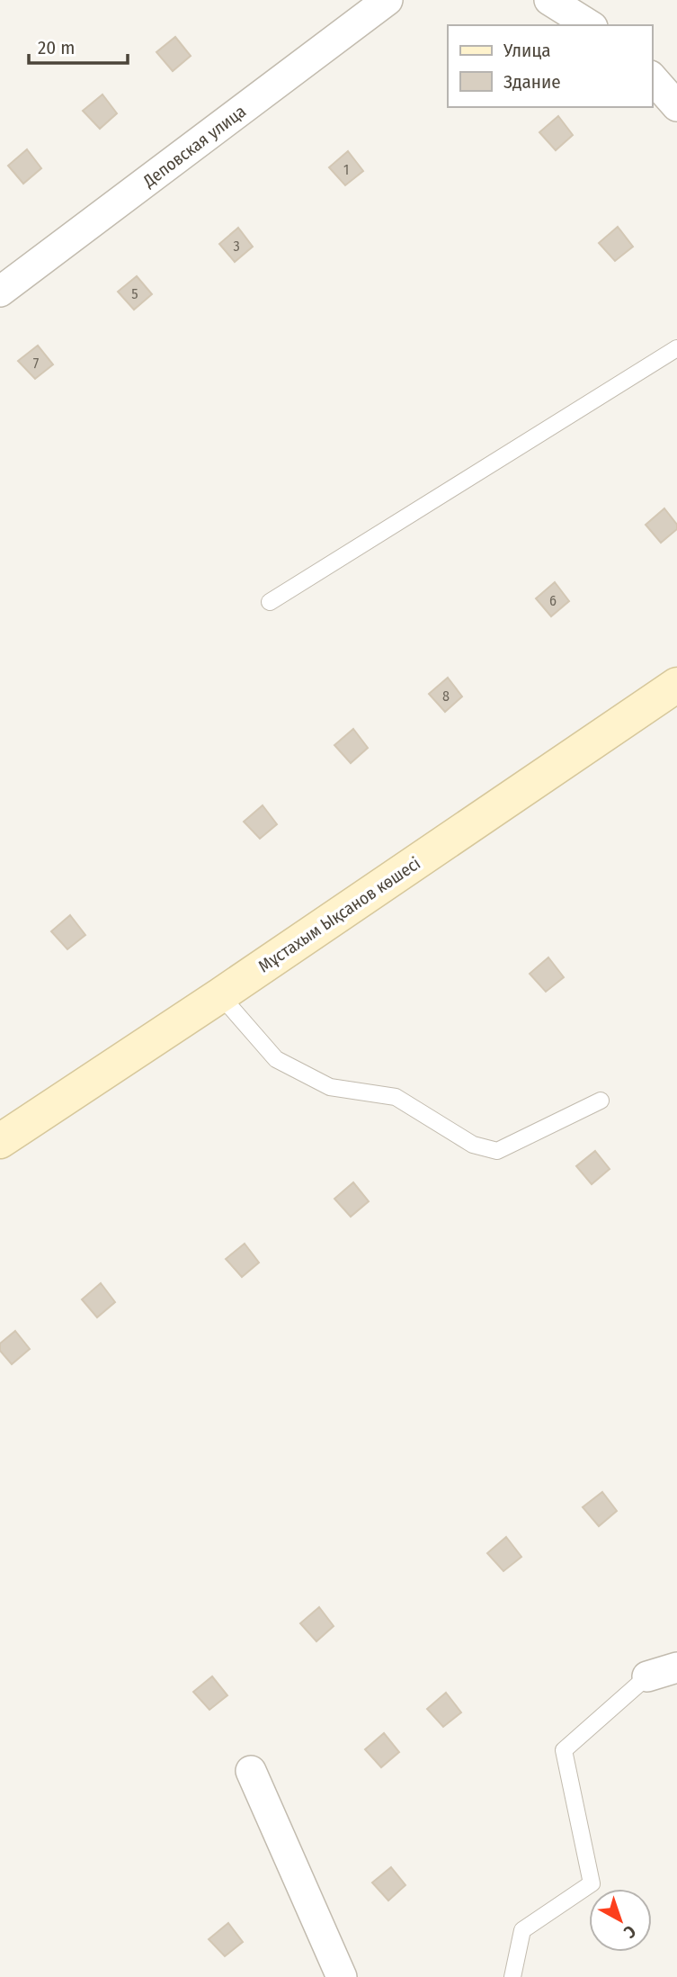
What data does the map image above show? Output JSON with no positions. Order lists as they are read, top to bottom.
{
  "streets": {
    "main road": ["Мұстахым Ықсанов көшесі"],
    "street": ["Деповская улица"]
  },
  "house_numbers": [
    "1",
    "3",
    "5",
    "7",
    "6",
    "8"
  ],
  "legend": ["Улица", "Здание"],
  "scale_bar": "20 m",
  "north": "bottom right"
}
